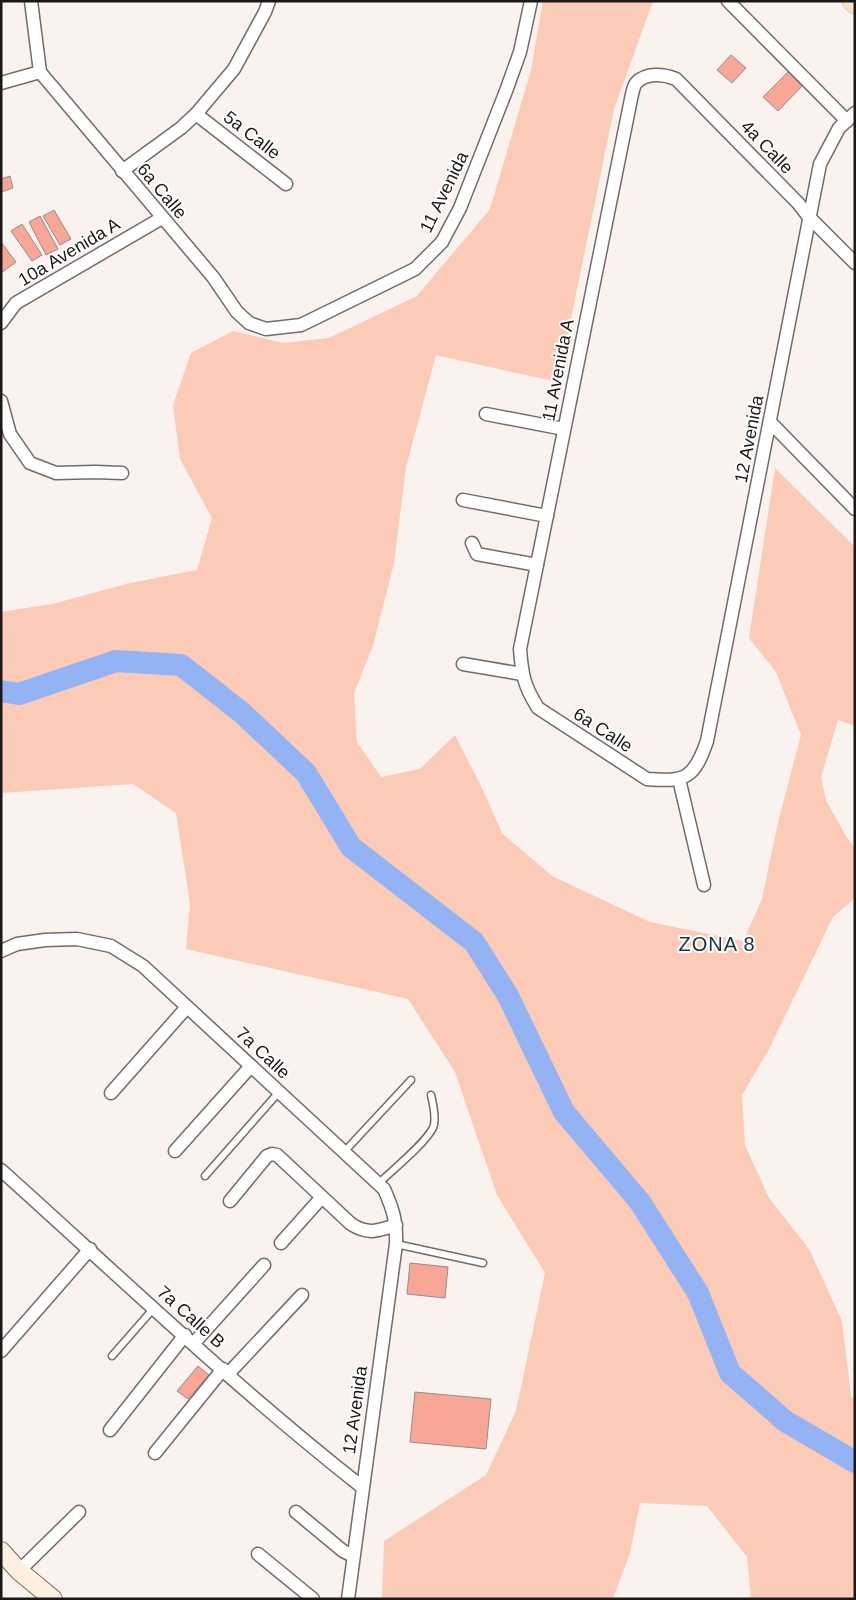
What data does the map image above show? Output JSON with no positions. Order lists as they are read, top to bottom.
{
  "streets": {
    "street": [
      "5a Calle",
      "4a Calle",
      "6a Calle",
      "11 Avenida",
      "10a Avenida A",
      "11 Avenida A",
      "12 Avenida",
      "7a Calle",
      "7a Calle B"
    ]
  },
  "crossings": [
    ["4a Calle", "11 Avenida A"],
    ["4a Calle", "12 Avenida"],
    ["6a Calle", "11 Avenida"],
    ["6a Calle", "10a Avenida A"],
    ["6a Calle", "11 Avenida A"],
    ["6a Calle", "12 Avenida"],
    ["12 Avenida", "7a Calle"],
    ["12 Avenida", "7a Calle B"]
  ],
  "districts": ["ZONA 8"]
}
